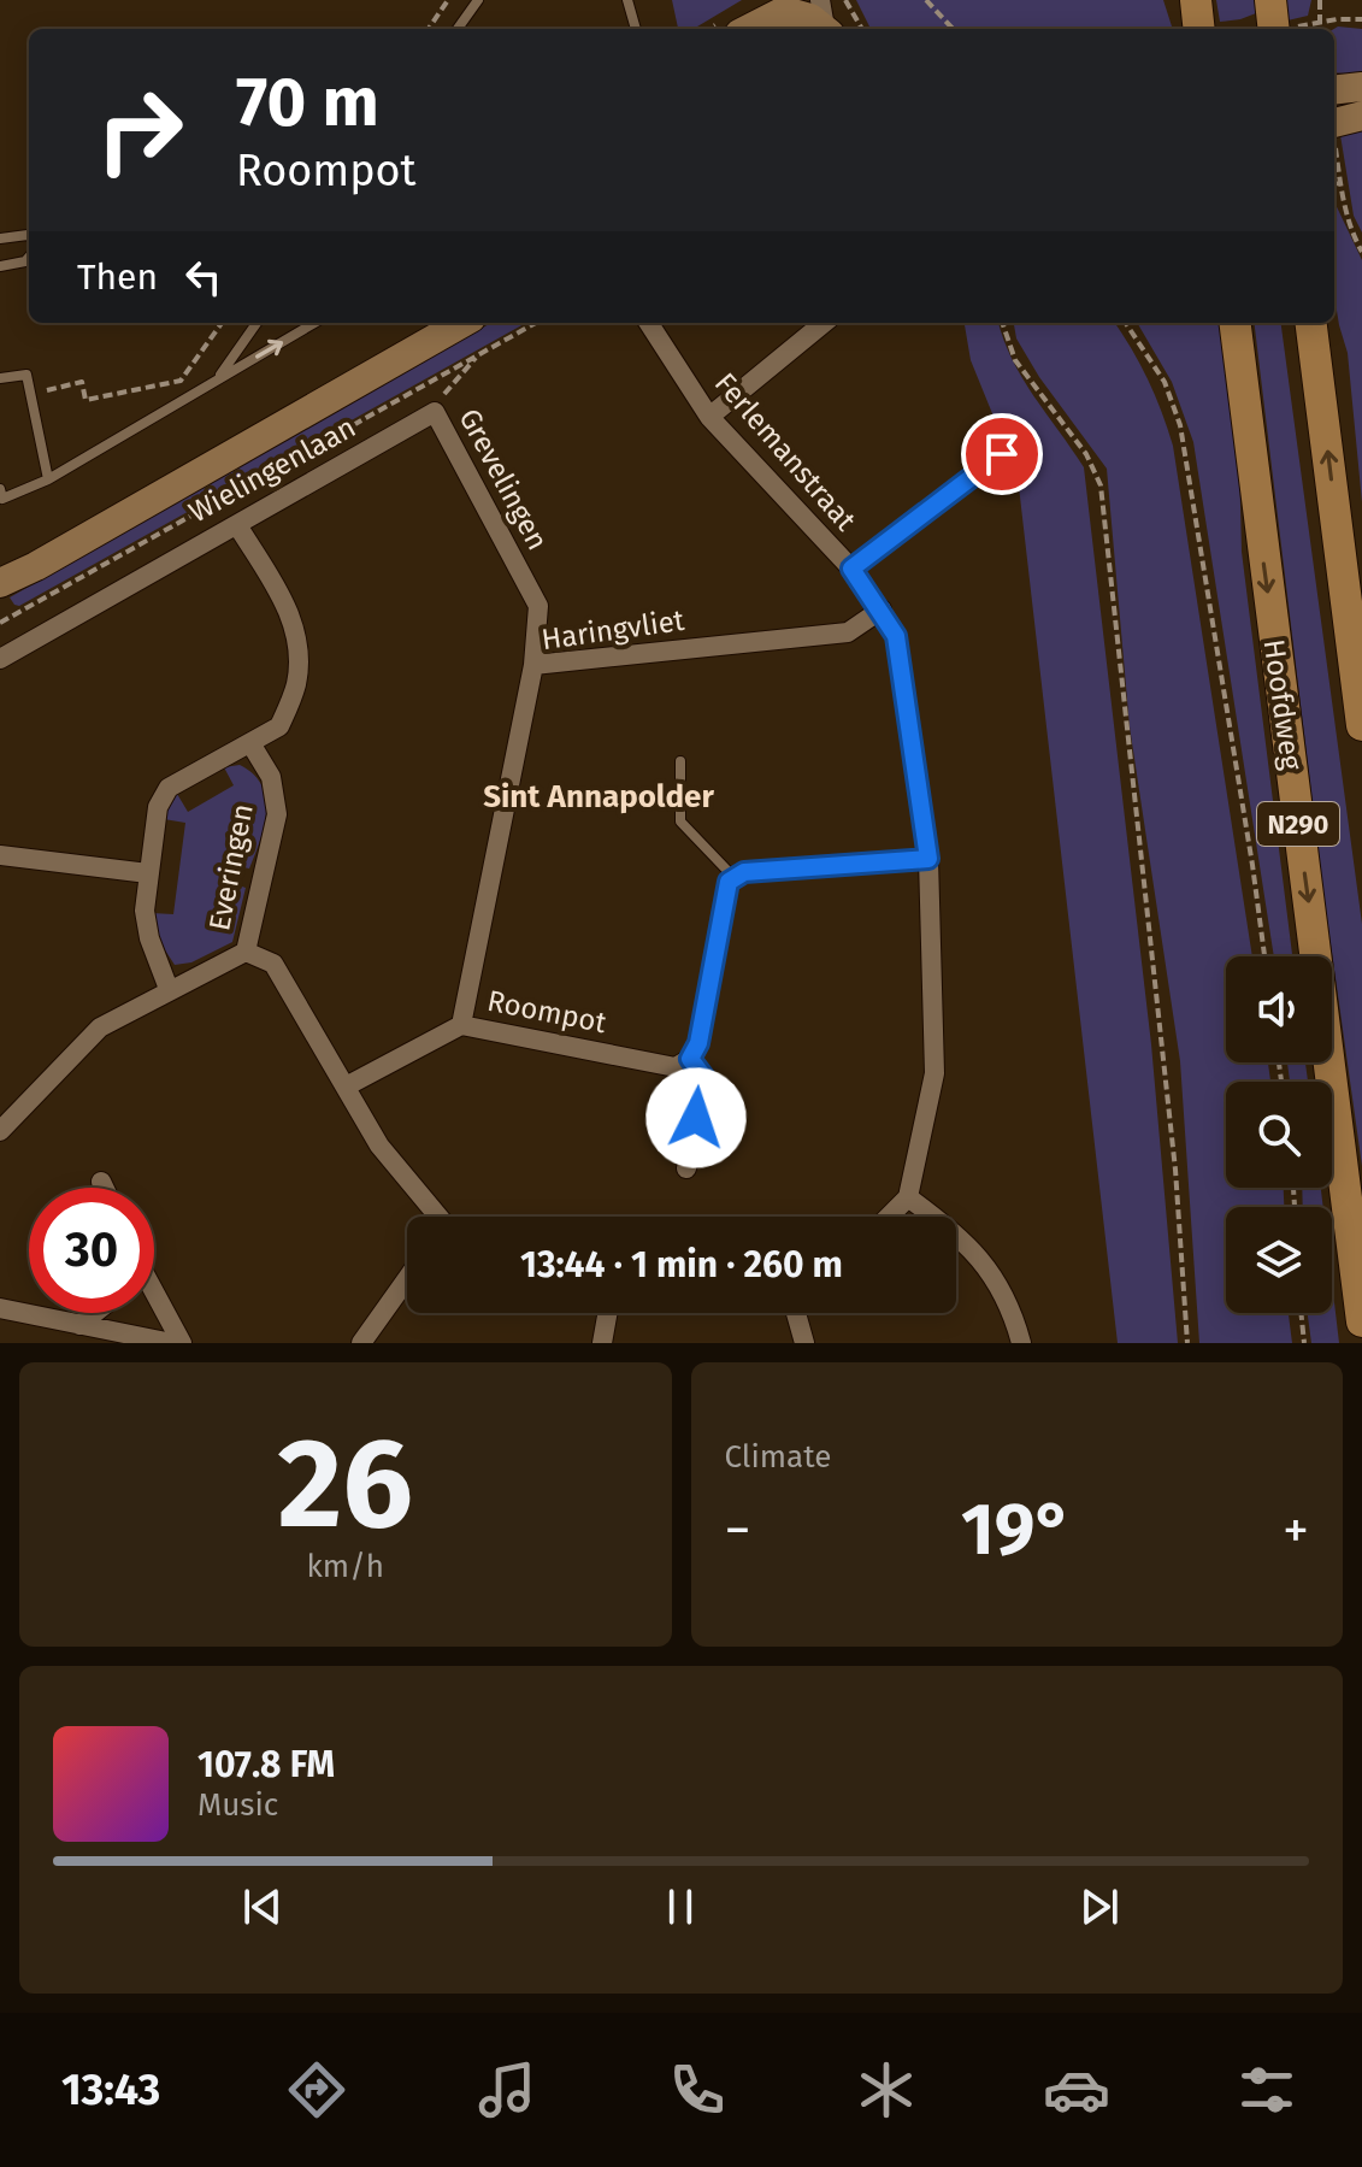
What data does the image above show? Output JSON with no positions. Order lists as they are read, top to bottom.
{
  "streets": {
    "main road": ["Hoofdweg", "N290"],
    "street": [
      "Ferlemanstraat",
      "Wielingenlaan",
      "Grevelingen",
      "Haringvliet",
      "Everingen",
      "Roompot"
    ]
  },
  "crossings": [
    ["Ferlemanstraat", "Haringvliet"],
    ["Grevelingen", "Haringvliet"],
    ["Grevelingen", "Everingen"],
    ["Haringvliet", "Roompot"]
  ],
  "districts": ["Sint Annapolder"],
  "page": {
    "turn": ["70 m", "Roompot"],
    "then": "Then",
    "limit": "30",
    "trip": "13:44 · 1 min · 260 m",
    "tile": [
      ["26", "km/h"],
      "Climate"
    ],
    "heat": ["−", "19°", "+"],
    "song": ["107.8 FM", "Music"],
    "tabs": "13:43"
  }
}
